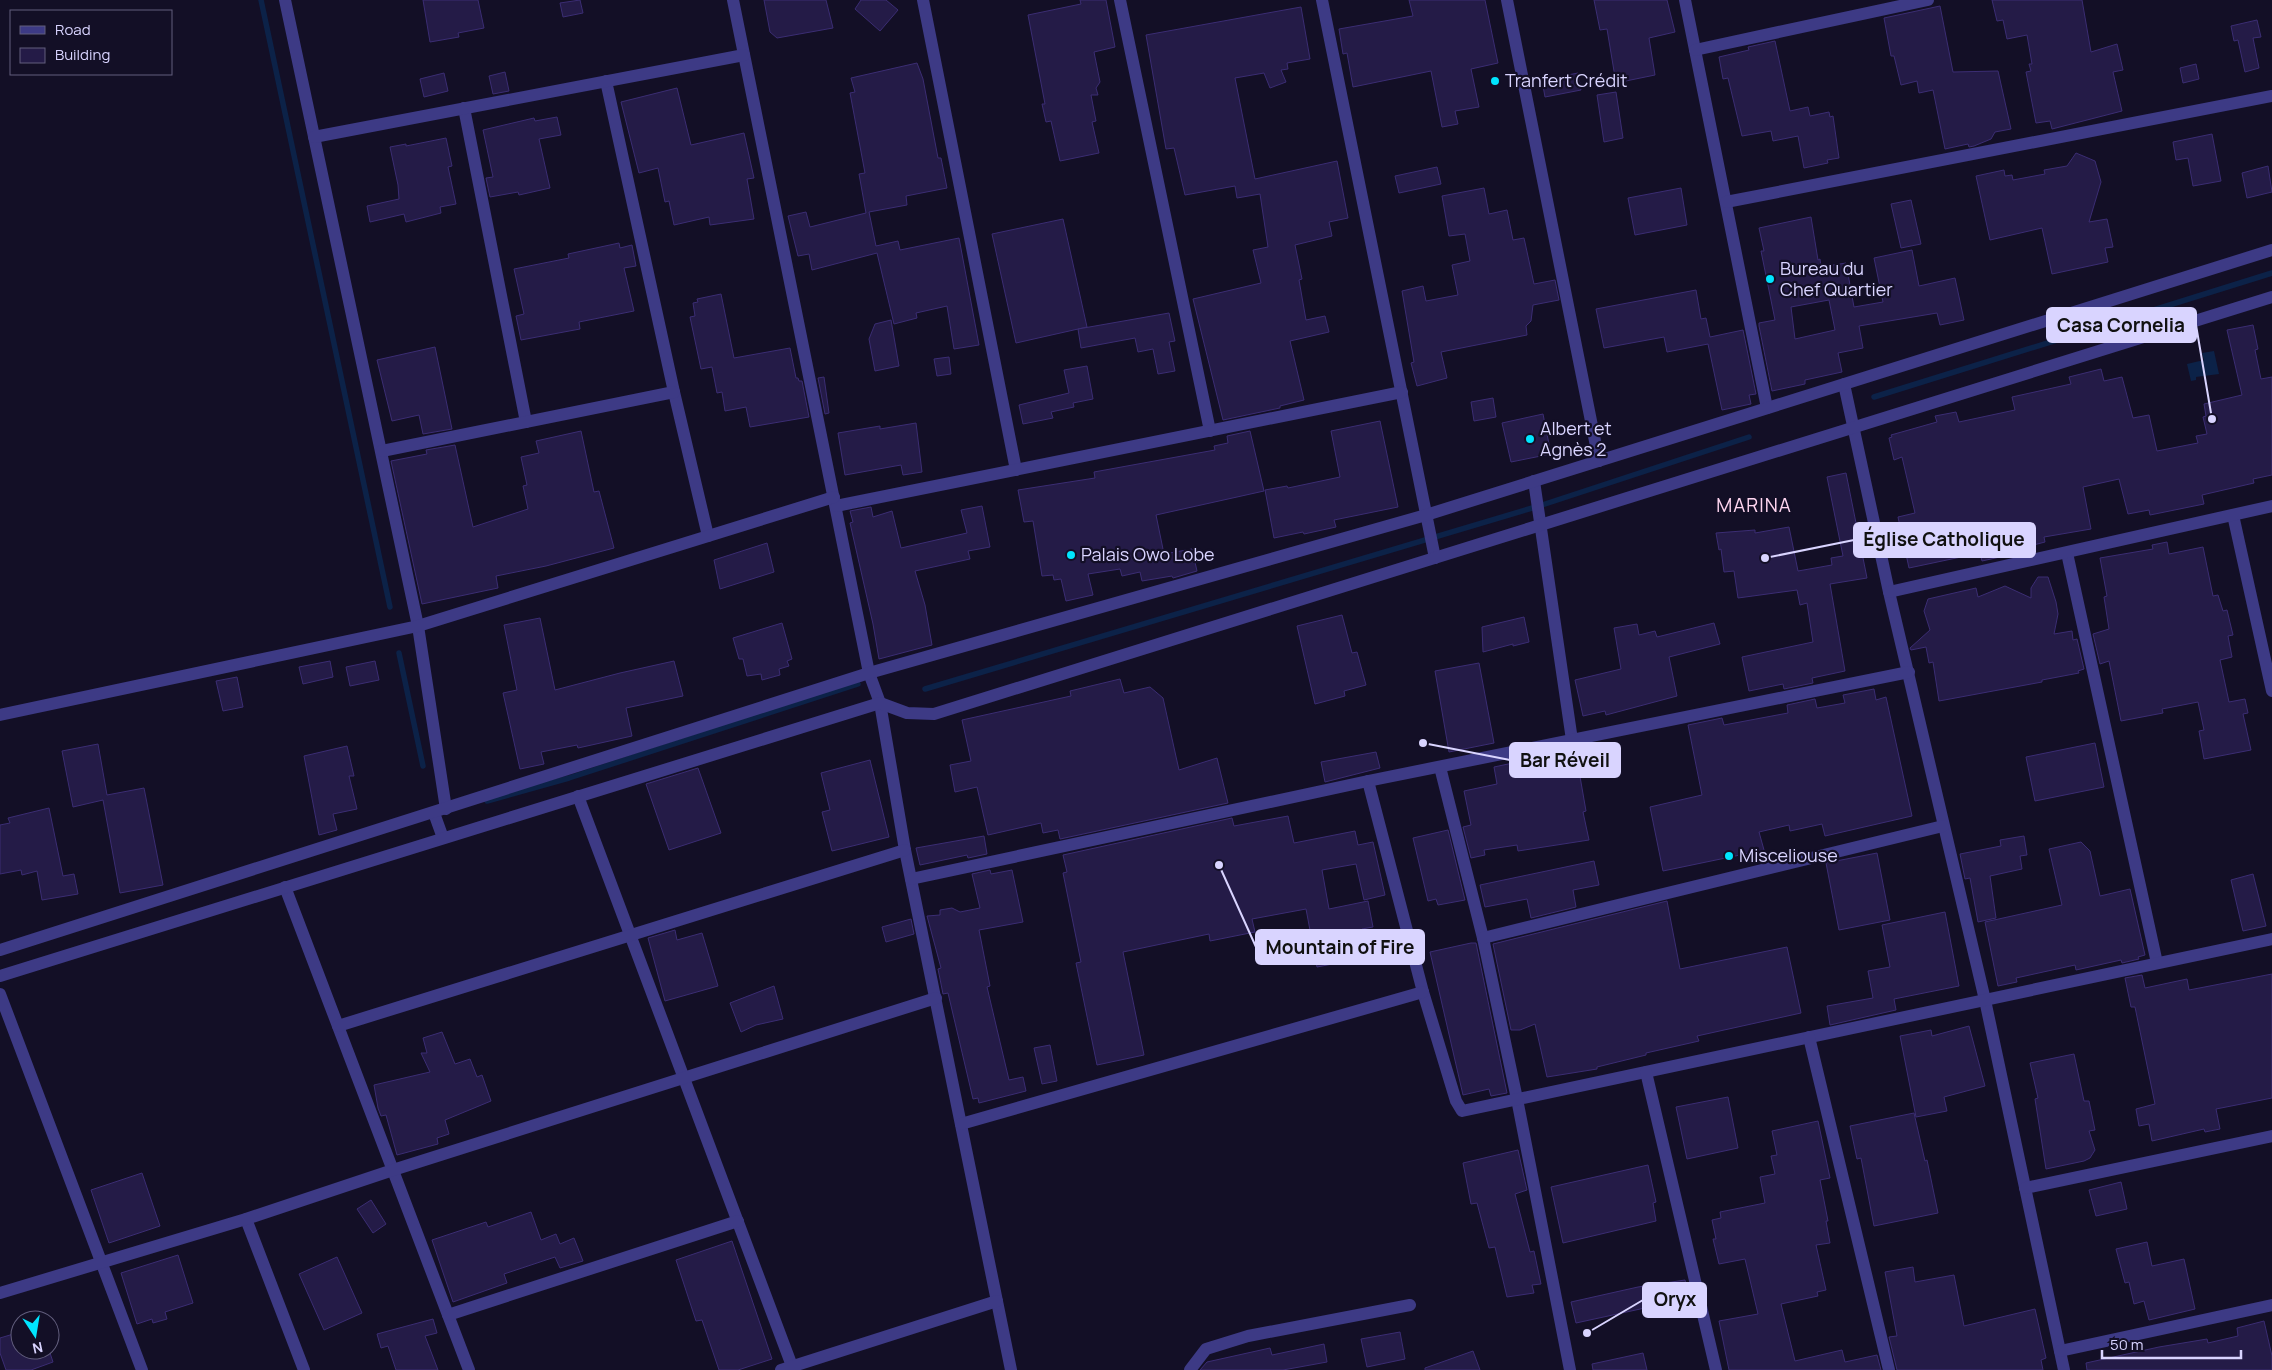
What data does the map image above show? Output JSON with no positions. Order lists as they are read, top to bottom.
{
  "districts": ["MARINA"],
  "places": [
    "Tranfert Crédit",
    "Bureau du Chef Quartier",
    "Casa Cornelia",
    "Albert et Agnès 2",
    "Palais Owo Lobe",
    "Église Catholique",
    "Bar Réveil",
    "Misceliouse",
    "Mountain of Fire",
    "Oryx"
  ],
  "legend": ["Road", "Building"],
  "scale_bar": "50 m",
  "north": "bottom"
}
